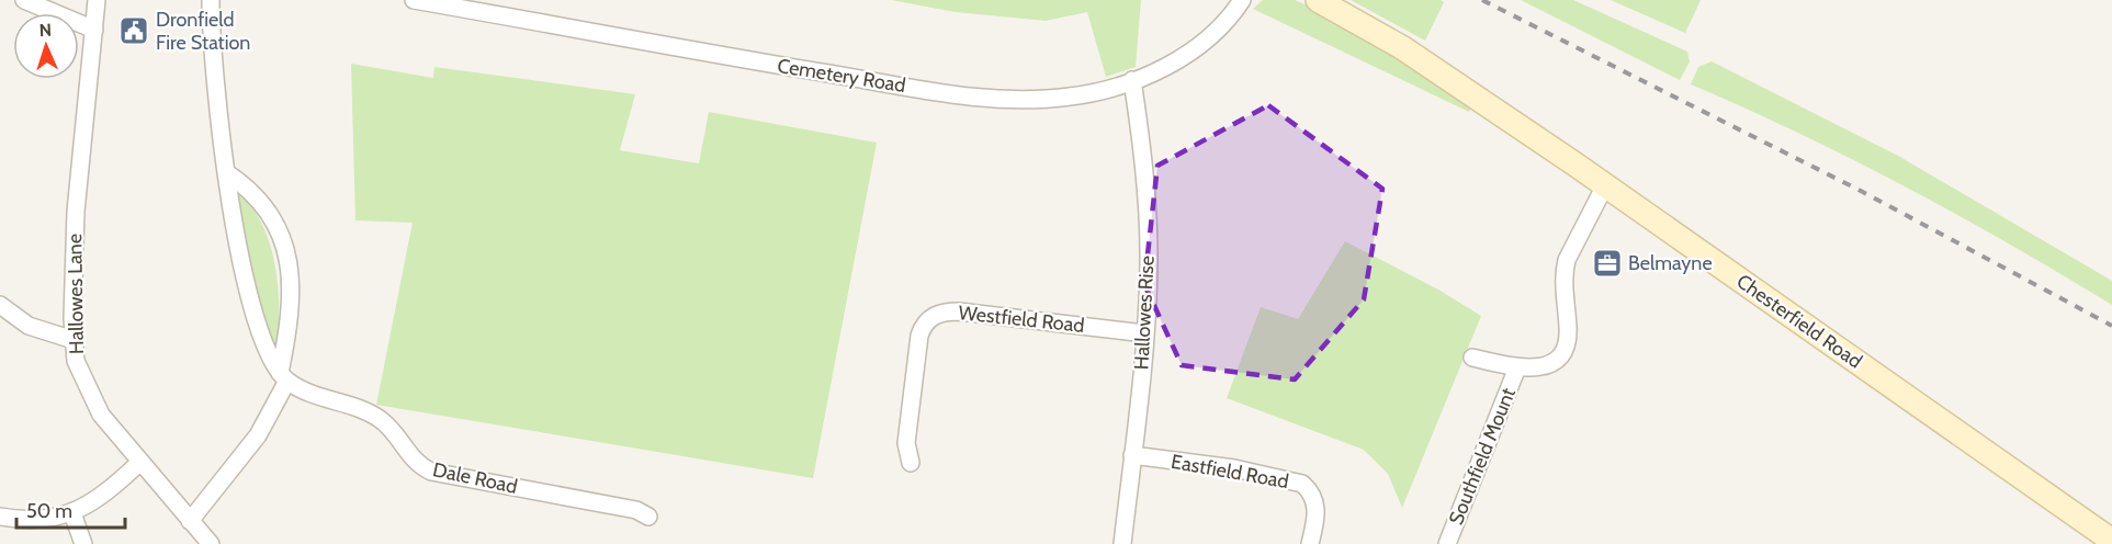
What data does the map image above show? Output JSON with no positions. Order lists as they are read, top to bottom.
{
  "streets": {
    "main road": ["Chesterfield Road"],
    "street": [
      "Cemetery Road",
      "Hallowes Lane",
      "Hallowes Rise",
      "Westfield Road",
      "Southfield Mount",
      "Eastfield Road",
      "Dale Road"
    ]
  },
  "crossings": [
    ["Cemetery Road", "Hallowes Rise"],
    ["Hallowes Rise", "Westfield Road"],
    ["Hallowes Rise", "Eastfield Road"]
  ],
  "places": {
    "public building": ["Dronfield Fire Station"],
    "office": ["Belmayne"]
  },
  "scale_bar": "50 m",
  "north": "top"
}
